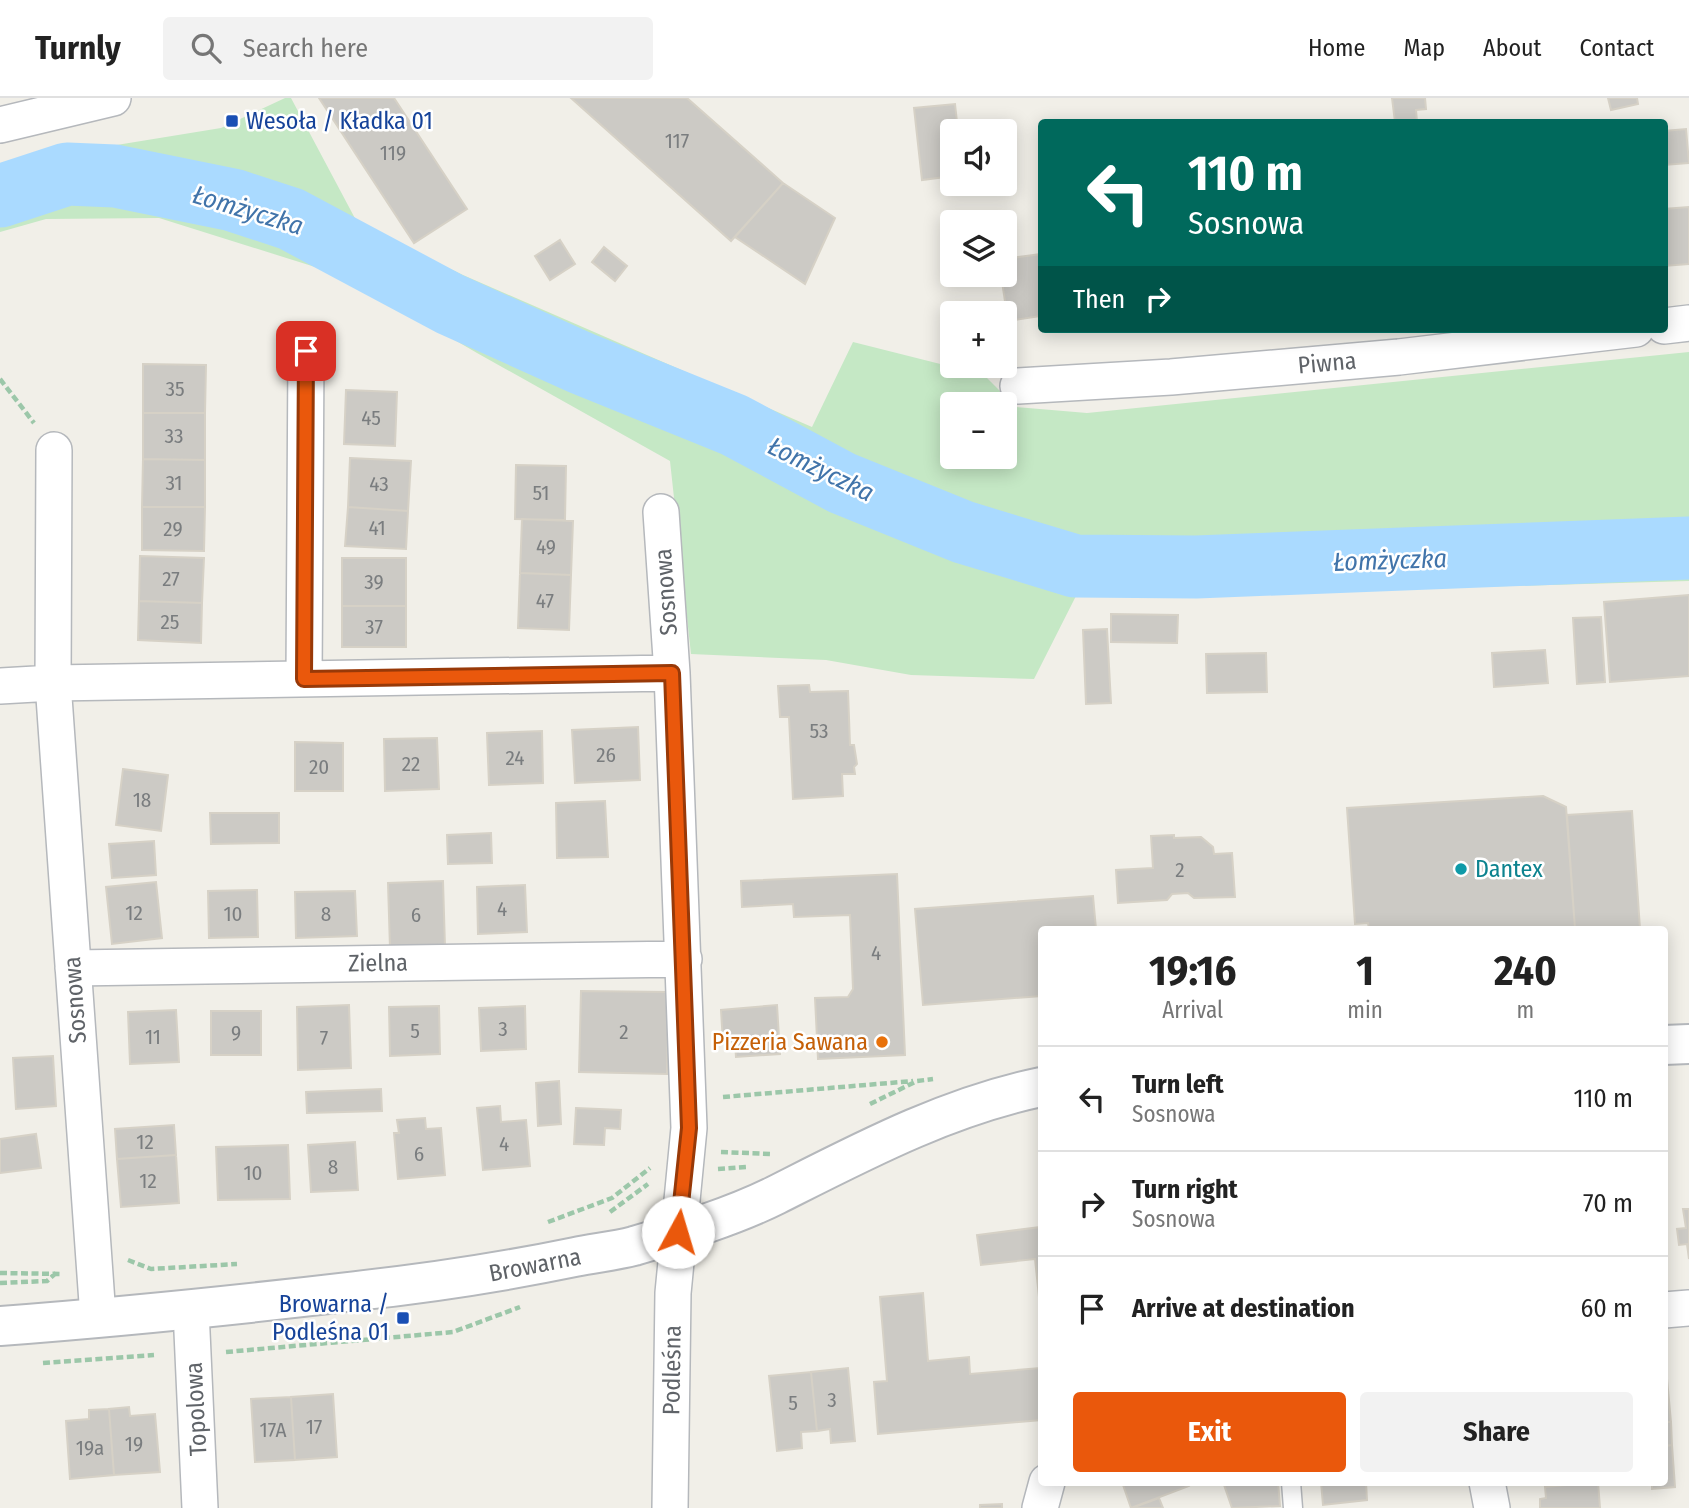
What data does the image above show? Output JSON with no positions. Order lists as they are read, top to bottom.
{
  "streets": {
    "street": [
      "Piwna",
      "Sosnowa",
      "Zielna",
      "Browarna",
      "Podleśna",
      "Topolowa"
    ]
  },
  "crossings": [
    ["Sosnowa", "Zielna"],
    ["Sosnowa", "Browarna"],
    ["Sosnowa", "Podleśna"],
    ["Browarna", "Podleśna"],
    ["Browarna", "Topolowa"]
  ],
  "water": ["Łomżyczka"],
  "places": {
    "transit": ["Wesoła / Kładka 01", "Browarna / Podleśna 01"],
    "other": ["Dantex", "Pizzeria Sawana"]
  },
  "house_numbers": [
    "117",
    "119",
    "35",
    "45",
    "33",
    "31",
    "43",
    "51",
    "41",
    "29",
    "49",
    "27",
    "39",
    "47",
    "25",
    "37",
    "53",
    "26",
    "24",
    "22",
    "20",
    "18",
    "2",
    "4",
    "12",
    "10",
    "8",
    "6",
    "4",
    "3",
    "5",
    "2",
    "9",
    "11",
    "7",
    "12",
    "4",
    "6",
    "8",
    "10",
    "12",
    "3",
    "5",
    "17",
    "17A",
    "19",
    "19a"
  ],
  "page": {
    "header": "Turnly",
    "search": "Search here",
    "nav": [
      "Home",
      "Map",
      "About",
      "Contact"
    ],
    "map_buttons": ["+", "−"],
    "turn": ["110 m", "Sosnowa"],
    "then": "Then",
    "eta": [
      "19:16",
      "Arrival",
      "1",
      "min",
      "240",
      "m"
    ],
    "list": [
      {
        "name": "Turn left",
        "note": "Sosnowa",
        "value": "110 m"
      },
      {
        "name": "Turn right",
        "note": "Sosnowa",
        "value": "70 m"
      },
      {
        "name": "Arrive at destination",
        "value": "60 m"
      }
    ],
    "buttons": ["Exit", "Share"]
  }
}
